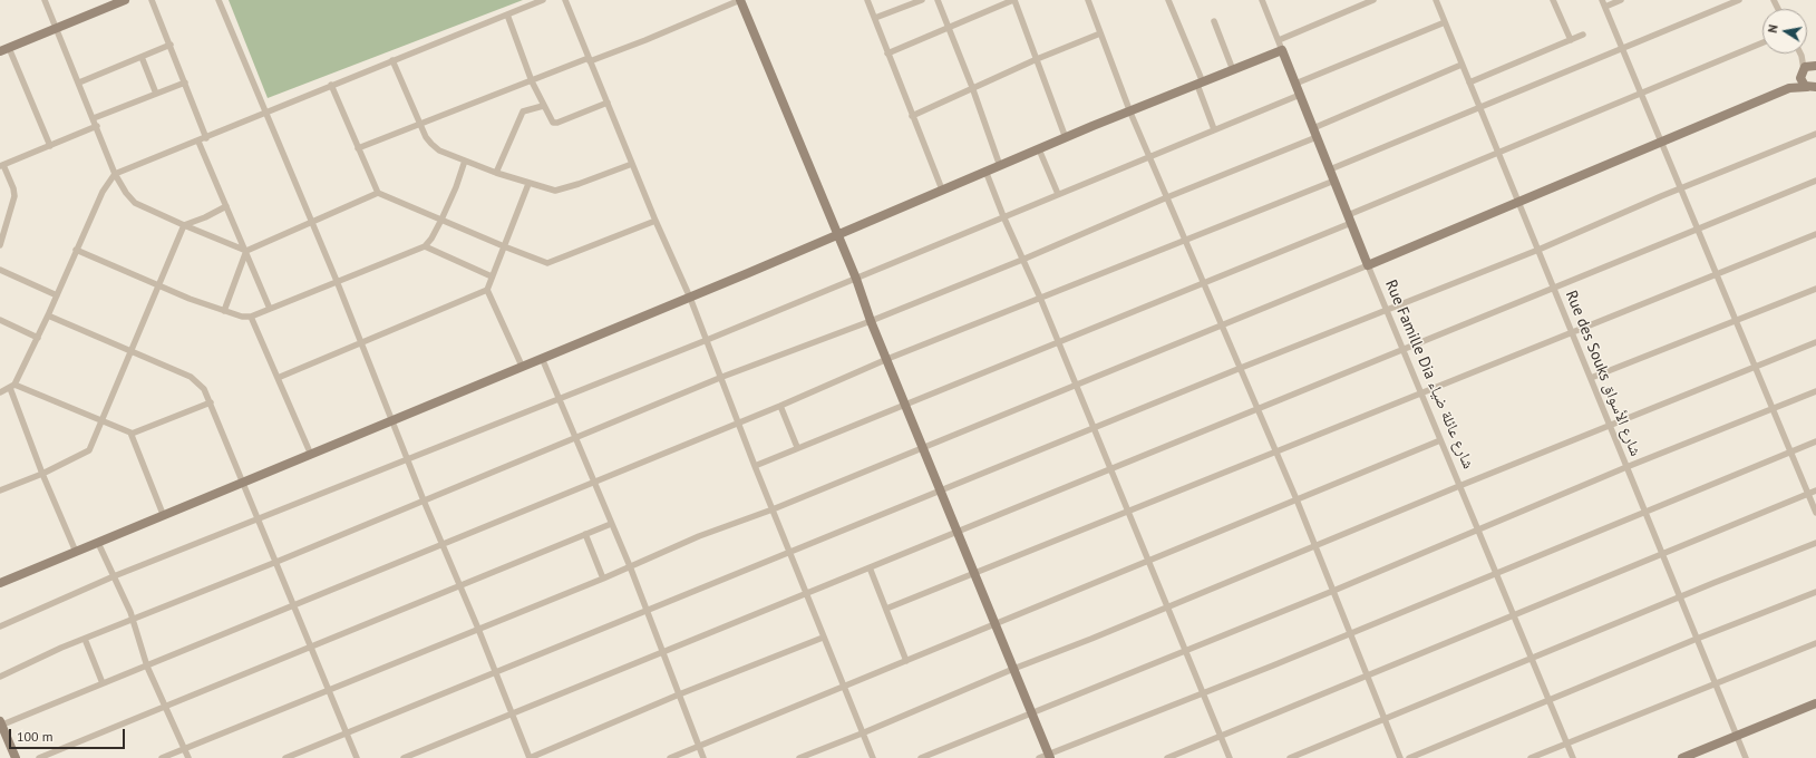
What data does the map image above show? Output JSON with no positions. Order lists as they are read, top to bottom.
{
  "streets": {
    "street": ["Rue des Souks شارع الأسواق", "Rue Famille Dia شارع عائلة ضياء"]
  },
  "scale_bar": "100 m",
  "north": "left"
}
